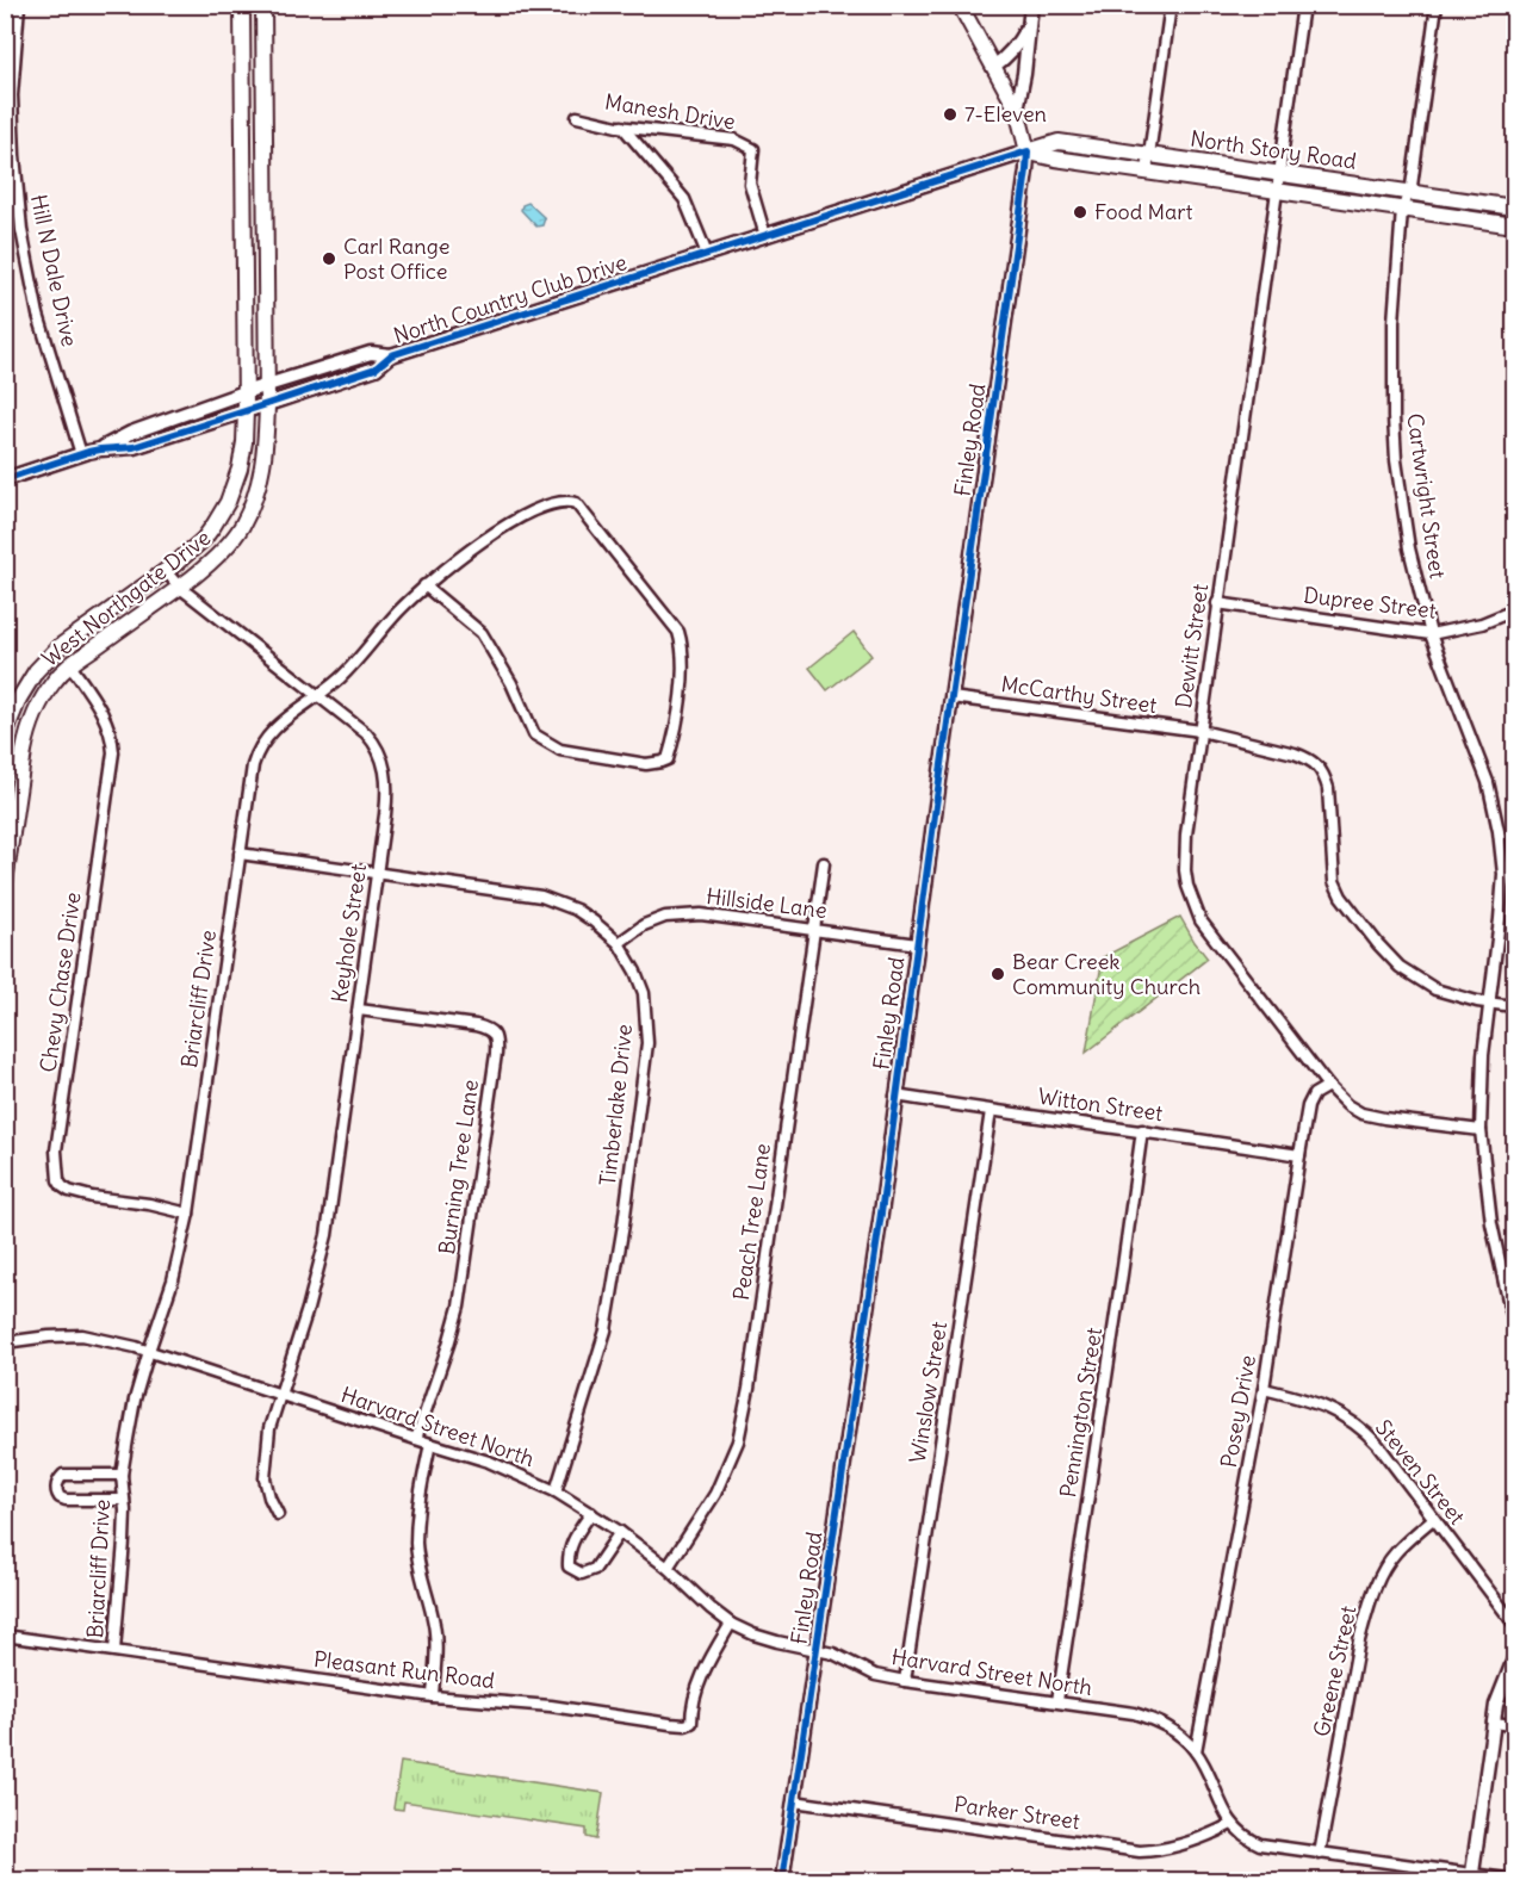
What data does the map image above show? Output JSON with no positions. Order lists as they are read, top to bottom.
{
  "streets": {
    "main road": ["North Story Road", "West Northgate Drive"],
    "street": [
      "Manesh Drive",
      "Hill N Dale Drive",
      "North Country Club Drive",
      "Finley Road",
      "Cartwright Street",
      "Dupree Street",
      "Dewitt Street",
      "McCarthy Street",
      "Hillside Lane",
      "Keyhole Street",
      "Chevy Chase Drive",
      "Briarcliff Drive",
      "Timberlake Drive",
      "Witton Street",
      "Burning Tree Lane",
      "Peach Tree Lane",
      "Winslow Street",
      "Posey Drive",
      "Pennington Street",
      "Harvard Street North",
      "Steven Street",
      "Pleasant Run Road",
      "Greene Street",
      "Parker Street"
    ]
  },
  "crossings": [
    ["Manesh Drive", "North Country Club Drive"],
    ["North Story Road", "North Country Club Drive"],
    ["North Story Road", "Finley Road"],
    ["North Story Road", "Cartwright Street"],
    ["North Story Road", "Dewitt Street"],
    ["Hill N Dale Drive", "North Country Club Drive"],
    ["North Country Club Drive", "Finley Road"],
    ["North Country Club Drive", "West Northgate Drive"],
    ["Finley Road", "McCarthy Street"],
    ["Finley Road", "Hillside Lane"],
    ["Finley Road", "Witton Street"],
    ["Finley Road", "Harvard Street North"],
    ["Finley Road", "Parker Street"],
    ["Cartwright Street", "Dupree Street"],
    ["Cartwright Street", "Dewitt Street"],
    ["Cartwright Street", "McCarthy Street"],
    ["West Northgate Drive", "Keyhole Street"],
    ["West Northgate Drive", "Chevy Chase Drive"],
    ["Dupree Street", "Dewitt Street"],
    ["Dewitt Street", "McCarthy Street"],
    ["Dewitt Street", "Posey Drive"],
    ["Hillside Lane", "Timberlake Drive"],
    ["Hillside Lane", "Peach Tree Lane"],
    ["Keyhole Street", "Briarcliff Drive"],
    ["Keyhole Street", "Timberlake Drive"],
    ["Keyhole Street", "Burning Tree Lane"],
    ["Keyhole Street", "Harvard Street North"],
    ["Chevy Chase Drive", "Briarcliff Drive"],
    ["Briarcliff Drive", "Timberlake Drive"],
    ["Briarcliff Drive", "Harvard Street North"],
    ["Briarcliff Drive", "Pleasant Run Road"],
    ["Timberlake Drive", "Harvard Street North"],
    ["Witton Street", "Winslow Street"],
    ["Witton Street", "Posey Drive"],
    ["Witton Street", "Pennington Street"],
    ["Burning Tree Lane", "Harvard Street North"],
    ["Peach Tree Lane", "Harvard Street North"],
    ["Winslow Street", "Harvard Street North"],
    ["Posey Drive", "Harvard Street North"],
    ["Posey Drive", "Steven Street"],
    ["Pennington Street", "Harvard Street North"],
    ["Harvard Street North", "Pleasant Run Road"],
    ["Harvard Street North", "Greene Street"],
    ["Harvard Street North", "Parker Street"],
    ["Steven Street", "Greene Street"]
  ],
  "places": [
    "7-Eleven",
    "Food Mart",
    "Carl Range Post Office",
    "Bear Creek Community Church"
  ]
}
